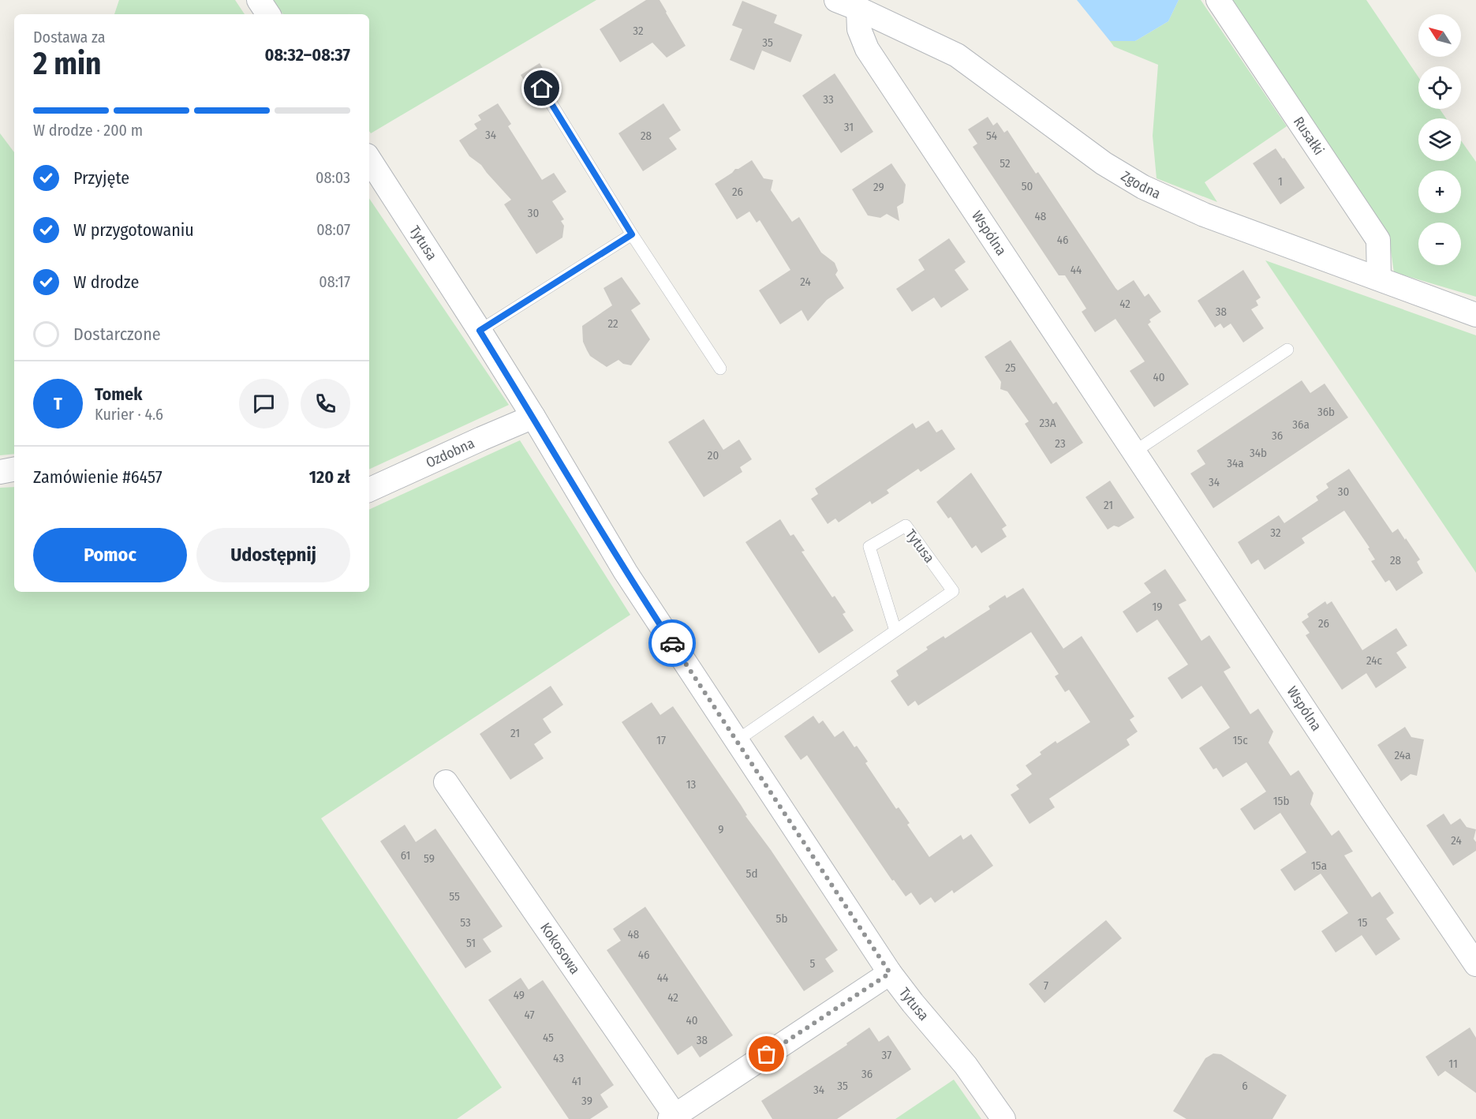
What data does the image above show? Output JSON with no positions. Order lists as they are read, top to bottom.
{
  "streets": {
    "street": [
      "Rusałki",
      "Zgodna",
      "Wspólna",
      "Tytusa",
      "Ozdobna",
      "Kokosowa"
    ]
  },
  "crossings": [
    ["Rusałki", "Zgodna"],
    ["Zgodna", "Wspólna"],
    ["Tytusa", "Ozdobna"],
    ["Tytusa", "Kokosowa"]
  ],
  "house_numbers": [
    "32",
    "35",
    "33",
    "31",
    "34",
    "28",
    "54",
    "52",
    "1",
    "50",
    "29",
    "26",
    "30",
    "48",
    "46",
    "44",
    "24",
    "42",
    "38",
    "22",
    "25",
    "40",
    "36b",
    "23A",
    "36a",
    "36",
    "23",
    "34b",
    "20",
    "34a",
    "34",
    "30",
    "21",
    "32",
    "28",
    "19",
    "26",
    "24c",
    "21",
    "17",
    "15c",
    "24a",
    "13",
    "15b",
    "9",
    "24",
    "61",
    "59",
    "15a",
    "5d",
    "55",
    "5b",
    "53",
    "15",
    "48",
    "51",
    "46",
    "5",
    "44",
    "7",
    "49",
    "42",
    "47",
    "40",
    "45",
    "38",
    "37",
    "43",
    "11",
    "36",
    "41",
    "35",
    "6",
    "34",
    "39"
  ],
  "north": "top left",
  "page": {
    "map_buttons": ["+", "−"],
    "heading": ["2 min", "Dostawa za", "08:32–08:37"],
    "panel": [
      "Tomek",
      "Kurier · 4.6",
      "Zamówienie #6457",
      "120 zł"
    ],
    "bar": "W drodze · 200 m",
    "list": [
      ["Przyjęte", "08:03"],
      ["W przygotowaniu", "08:07"],
      ["W drodze", "08:17"],
      "Dostarczone"
    ],
    "round": "T",
    "buttons": ["Pomoc", "Udostępnij"]
  }
}
